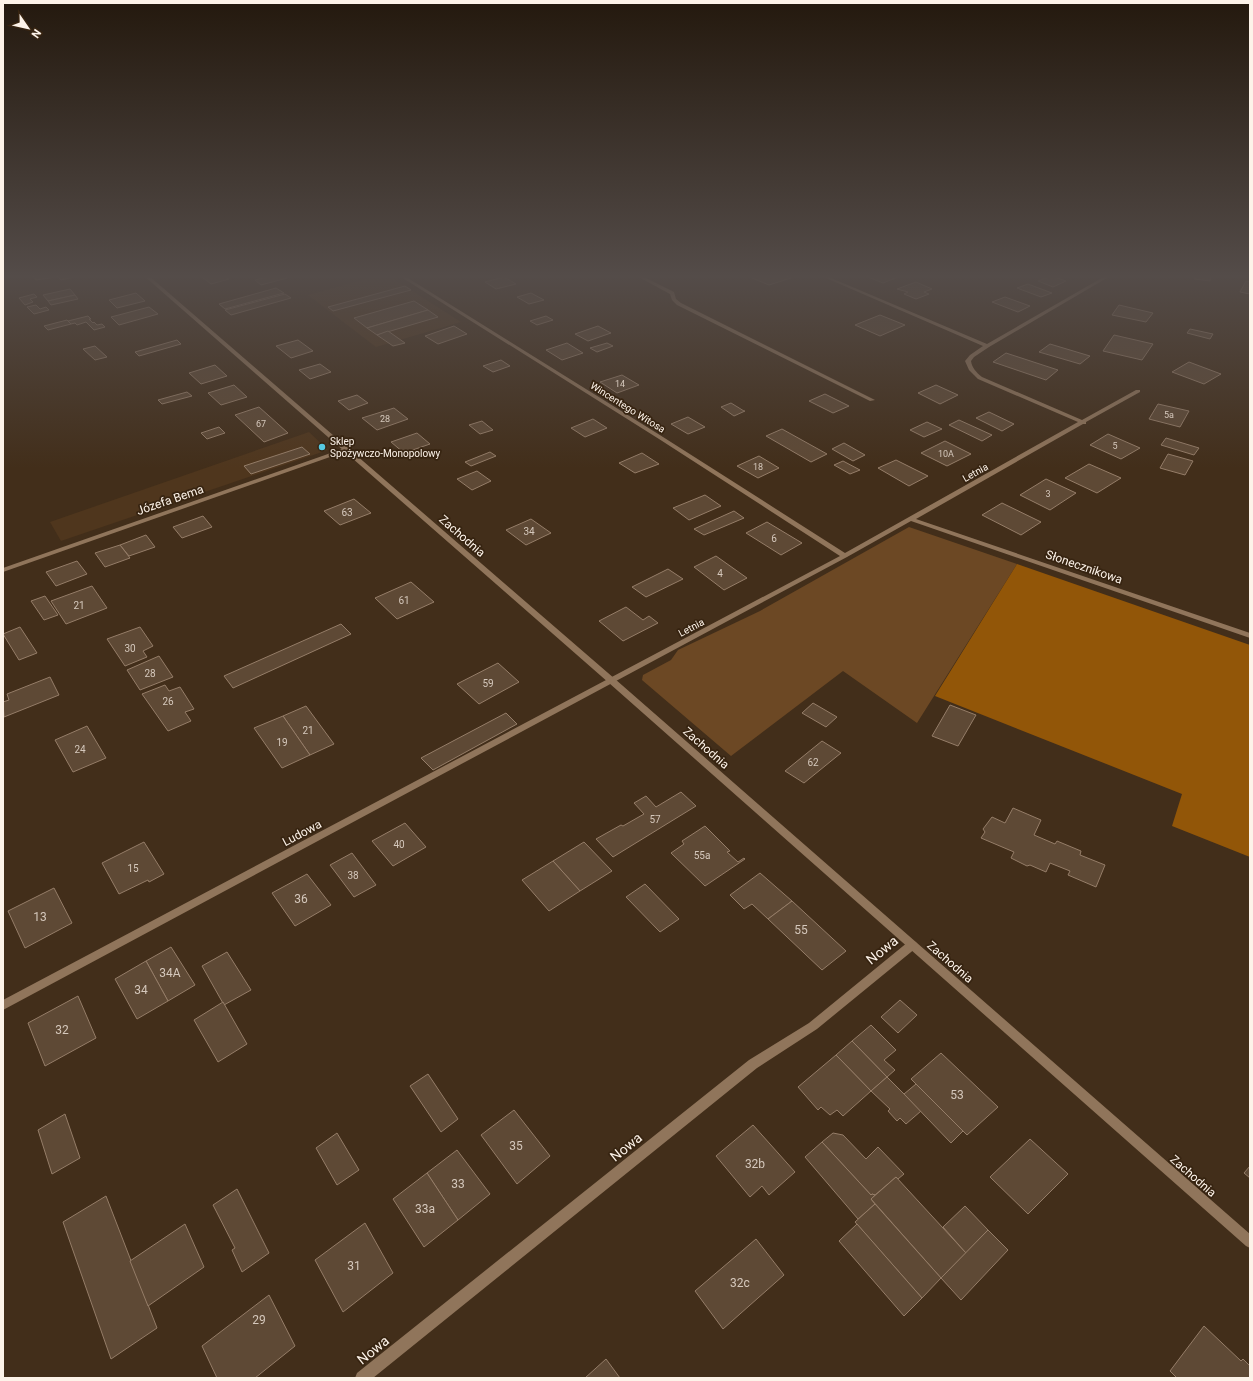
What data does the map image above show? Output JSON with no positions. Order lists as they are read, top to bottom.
{
  "streets": {
    "street": [
      "Wincentego Witosa",
      "Letnia",
      "Józefa Bema",
      "Zachodnia",
      "Słonecznikowa",
      "Ludowa",
      "Nowa"
    ]
  },
  "crossings": [
    ["Wincentego Witosa", "Letnia"],
    ["Letnia", "Zachodnia"],
    ["Letnia", "Słonecznikowa"],
    ["Letnia", "Ludowa"],
    ["Józefa Bema", "Zachodnia"],
    ["Zachodnia", "Ludowa"],
    ["Zachodnia", "Nowa"]
  ],
  "places": ["Sklep Spożywczo-Monopolowy"],
  "house_numbers": [
    "14",
    "5a",
    "28",
    "67",
    "5",
    "10A",
    "18",
    "3",
    "63",
    "34",
    "6",
    "4",
    "61",
    "21",
    "30",
    "28",
    "59",
    "26",
    "21",
    "19",
    "24",
    "62",
    "57",
    "40",
    "55a",
    "15",
    "38",
    "36",
    "13",
    "55",
    "34A",
    "34",
    "32",
    "53",
    "35",
    "32b",
    "33",
    "33a",
    "31",
    "32c",
    "29"
  ],
  "north": "bottom right"
}
